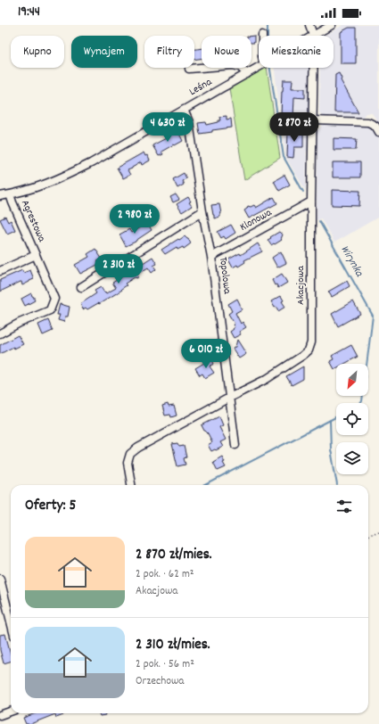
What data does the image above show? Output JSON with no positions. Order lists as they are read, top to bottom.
{
  "streets": {
    "street": [
      "Leśna",
      "Klonowa",
      "Agrestowa",
      "Topolowa",
      "Akacjowa"
    ]
  },
  "crossings": [
    ["Leśna", "Agrestowa"],
    ["Leśna", "Topolowa"],
    ["Klonowa", "Topolowa"],
    ["Klonowa", "Akacjowa"],
    ["Topolowa", "Akacjowa"]
  ],
  "water": ["Wirynka"],
  "north": "bottom left",
  "page": {
    "status": "19:44",
    "chip": [
      "Kupno",
      "Wynajem",
      "Filtry",
      "Nowe",
      "Mieszkanie"
    ],
    "price": [
      "4 630 zł",
      "2 870 zł",
      "2 980 zł",
      "2 310 zł",
      "6 010 zł"
    ],
    "heading": "Oferty: 5",
    "list": [
      {
        "name": "2 870 zł/mies.",
        "note": "2 pok. · 62 m² · Akacjowa"
      },
      {
        "name": "2 310 zł/mies.",
        "note": "2 pok. · 56 m² · Orzechowa"
      }
    ]
  }
}
